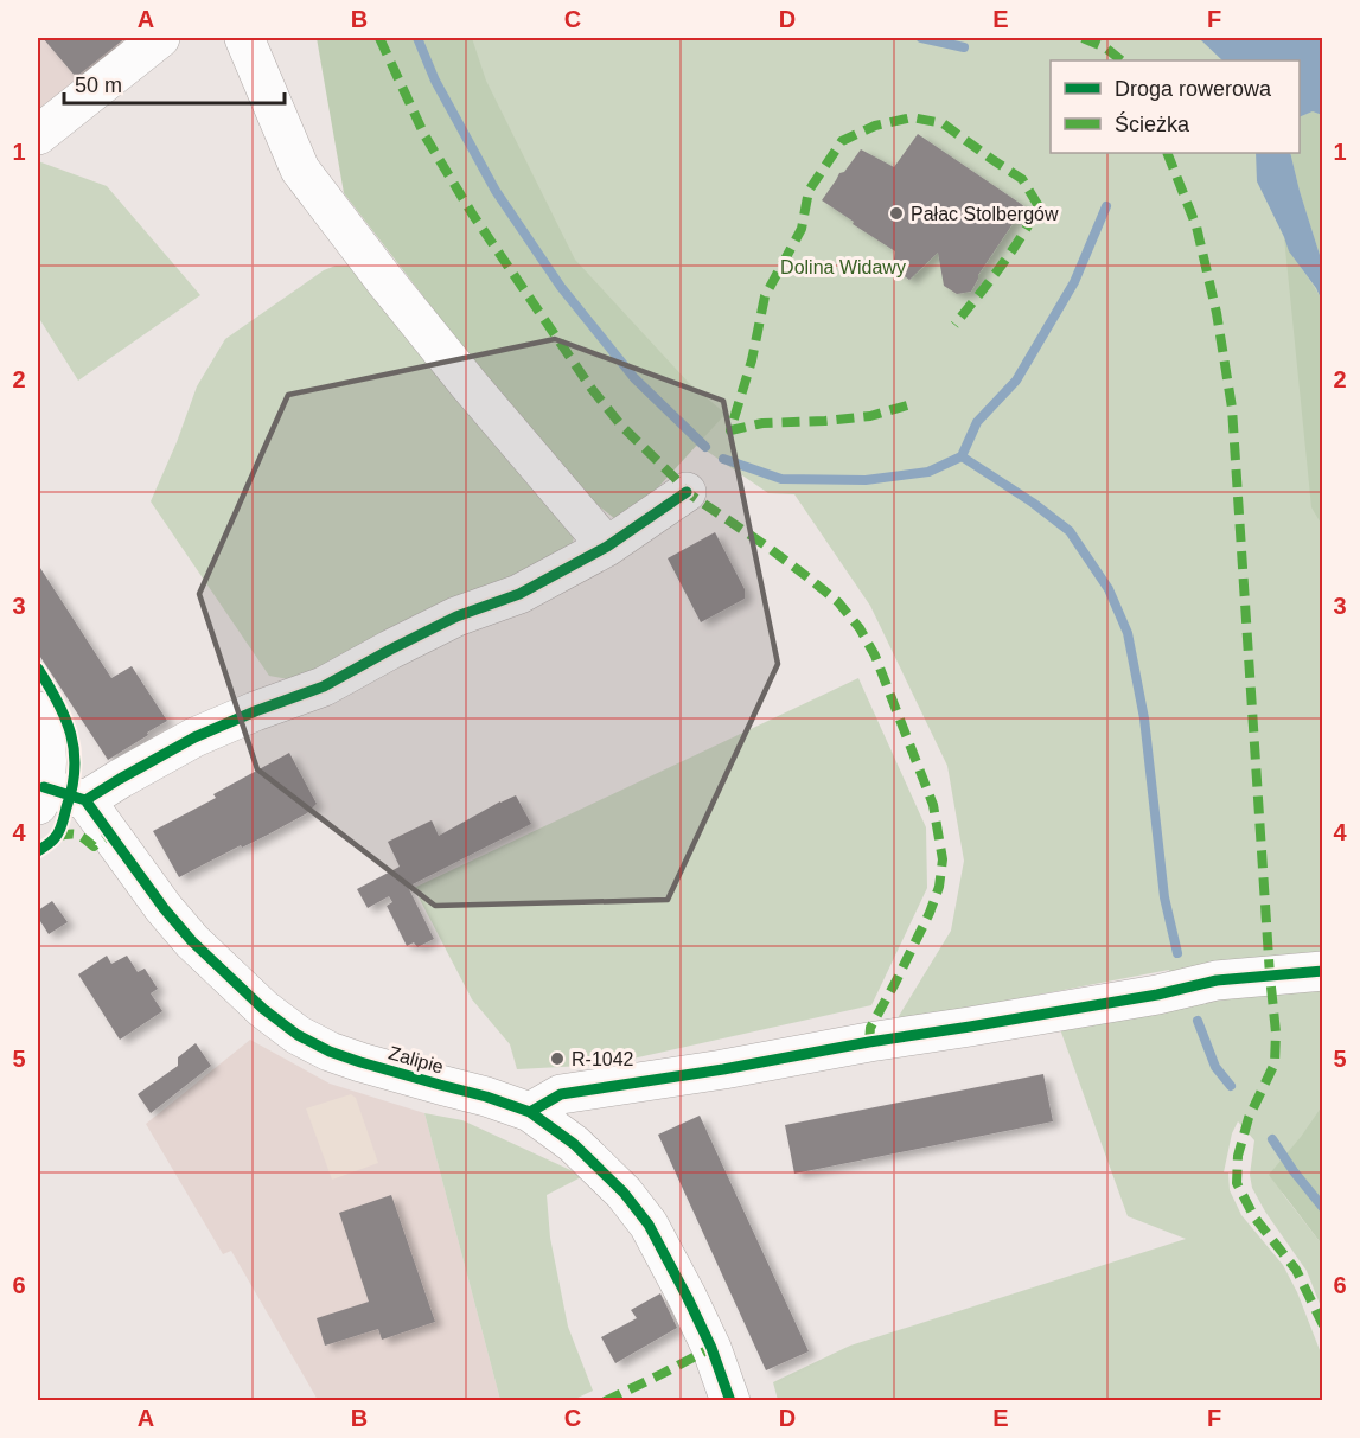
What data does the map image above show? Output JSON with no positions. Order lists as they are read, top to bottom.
{
  "streets": {
    "street": ["Zalipie"]
  },
  "parks": ["Dolina Widawy"],
  "places": ["Pałac Stolbergów", "R-1042"],
  "legend": ["Droga rowerowa", "Ścieżka"],
  "scale_bar": "50 m",
  "grid": {
    "columns": [
      "A",
      "B",
      "C",
      "D",
      "E",
      "F"
    ],
    "rows": [
      "1",
      "2",
      "3",
      "4",
      "5",
      "6"
    ]
  }
}
